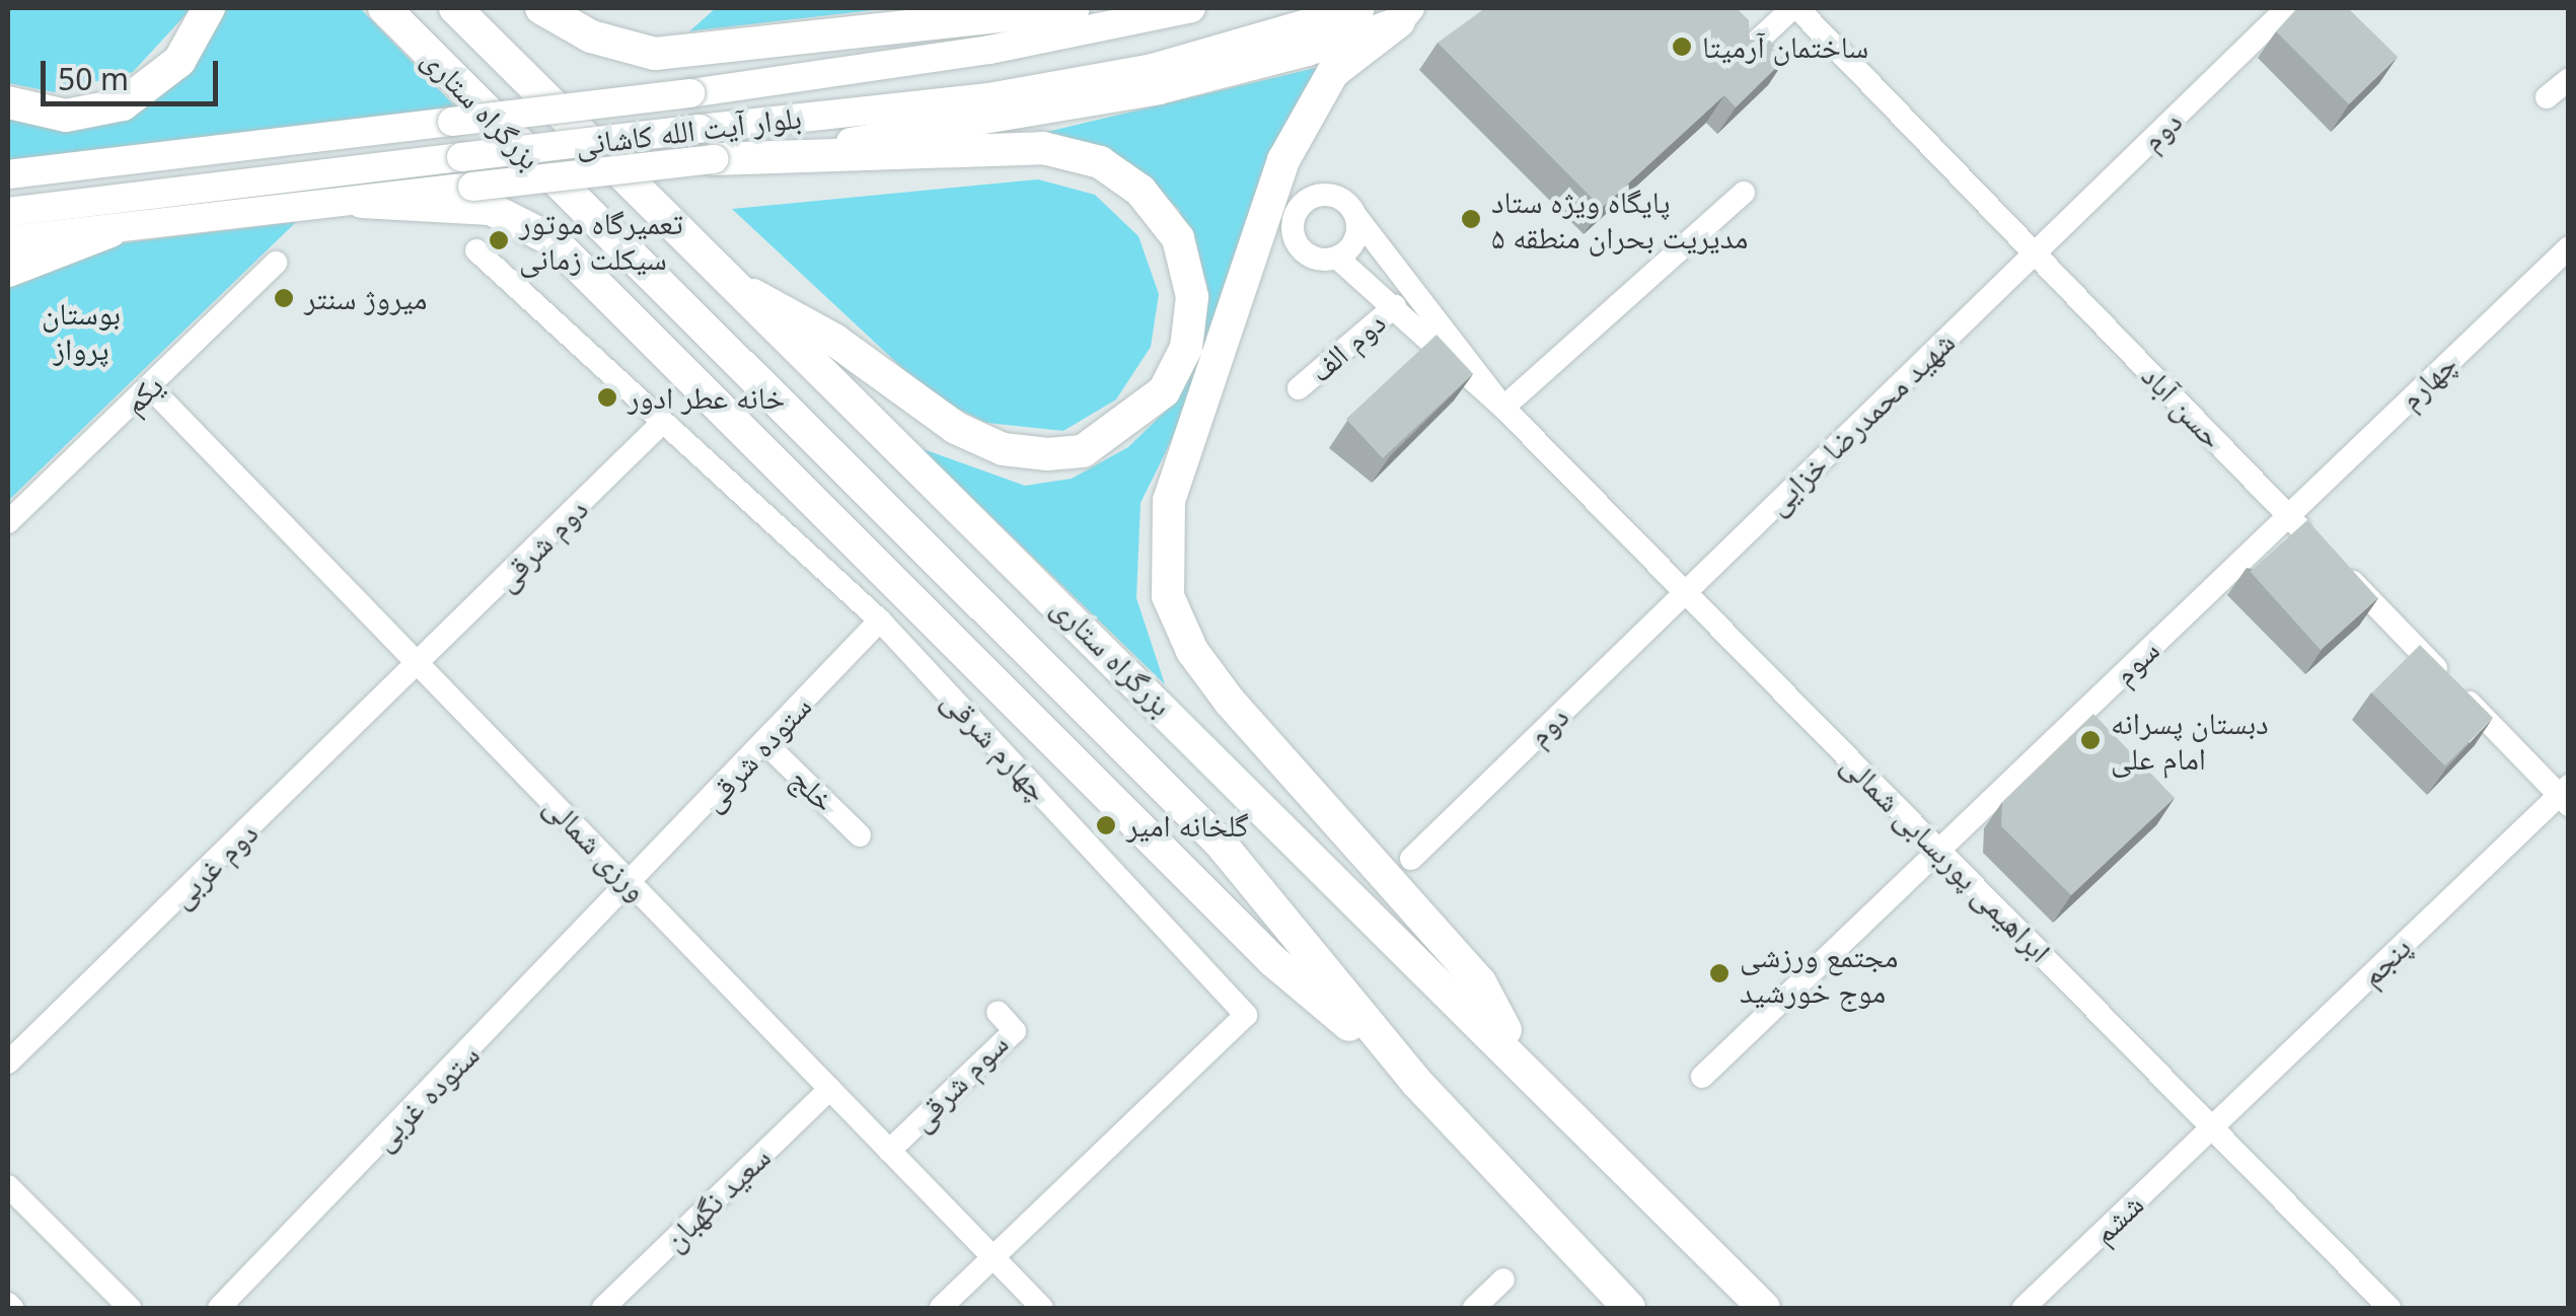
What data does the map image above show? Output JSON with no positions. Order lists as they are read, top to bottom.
{
  "streets": {
    "highway": ["بزرگراه ستاری"],
    "main road": ["بلوار آیت الله کاشانی"],
    "street": [
      "دوم",
      "دوم الف",
      "چهارم",
      "یکم",
      "حسن آباد",
      "شهید محمدرضا خزایی",
      "دوم شرقی",
      "سوم",
      "چهارم شرقی",
      "ستوده شرقی",
      "خلج",
      "ورزی شمالی",
      "ابراهیمی پوربسابی شمالی",
      "دوم غربی",
      "پنجم",
      "سوم شرقی",
      "ستوده غربی",
      "سعید نگهبان",
      "ششم"
    ]
  },
  "crossings": [
    ["دوم", "حسن آباد"],
    ["دوم", "شهید محمدرضا خزایی"],
    ["دوم", "ابراهیمی پوربسابی شمالی"],
    ["دوم الف", "ابراهیمی پوربسابی شمالی"],
    ["چهارم", "حسن آباد"],
    ["چهارم", "سوم"],
    ["یکم", "ورزی شمالی"],
    ["حسن آباد", "شهید محمدرضا خزایی"],
    ["حسن آباد", "سوم"],
    ["حسن آباد", "پنجم"],
    ["شهید محمدرضا خزایی", "ابراهیمی پوربسابی شمالی"],
    ["دوم شرقی", "چهارم شرقی"],
    ["دوم شرقی", "ورزی شمالی"],
    ["دوم شرقی", "دوم غربی"],
    ["سوم", "ابراهیمی پوربسابی شمالی"],
    ["چهارم شرقی", "ستوده شرقی"],
    ["چهارم شرقی", "ورزی شمالی"],
    ["ستوده شرقی", "خلج"],
    ["ستوده شرقی", "ورزی شمالی"],
    ["ستوده شرقی", "ستوده غربی"],
    ["ورزی شمالی", "دوم غربی"],
    ["ورزی شمالی", "سوم شرقی"],
    ["ورزی شمالی", "ستوده غربی"],
    ["ورزی شمالی", "سعید نگهبان"],
    ["ابراهیمی پوربسابی شمالی", "پنجم"],
    ["ابراهیمی پوربسابی شمالی", "ششم"],
    ["پنجم", "ششم"]
  ],
  "parks": ["بوستان پرواز"],
  "places": [
    "ساختمان آرمیتا",
    "پایگاه ویژه ستاد مدیریت بحران منطقه ۵",
    "تعمیرگاه موتور سیکلت زمانی",
    "میروژ سنتر",
    "خانه عطر ادور",
    "دبستان پسرانه امام علی",
    "گلخانه امیر",
    "مجتمع ورزشی موج خورشید"
  ],
  "scale_bar": "50 m"
}
